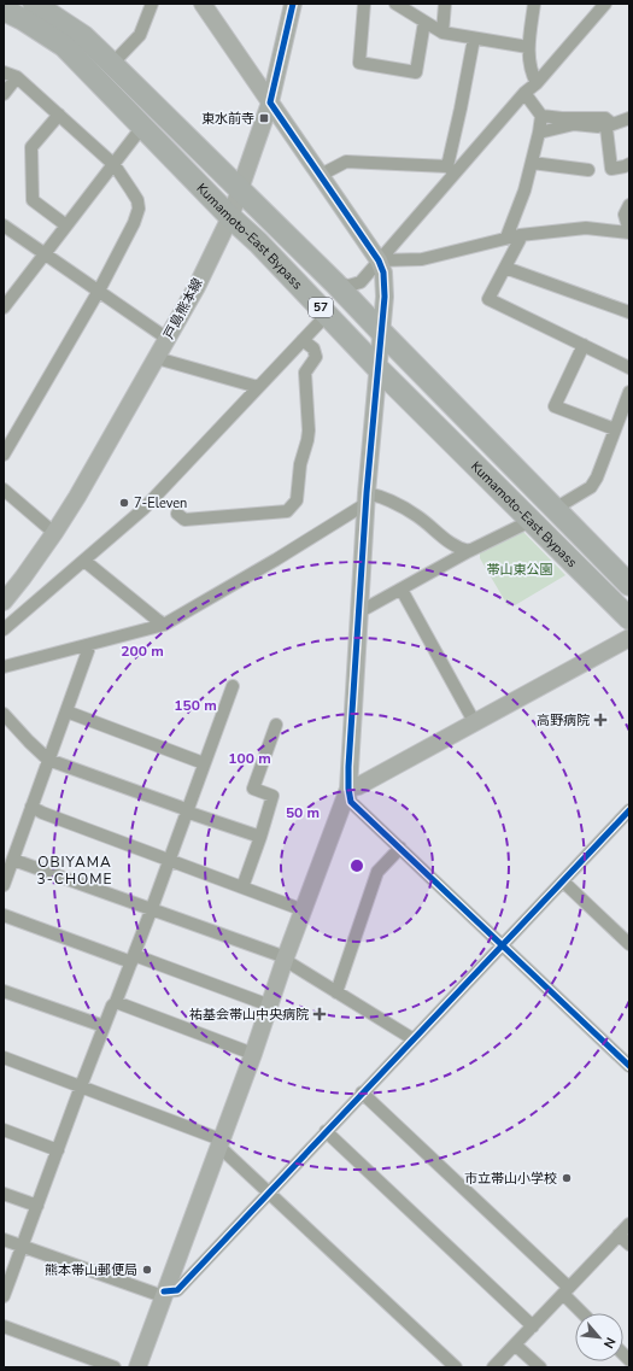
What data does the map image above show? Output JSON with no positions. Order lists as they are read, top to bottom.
{
  "streets": {
    "highway": ["Kumamoto-East Bypass", "57"],
    "street": ["戸島熊本線"]
  },
  "crossings": [
    ["Kumamoto-East Bypass", "戸島熊本線"]
  ],
  "districts": ["OBIYAMA 3-CHOME"],
  "parks": ["帯山東公園"],
  "places": {
    "transit": ["東水前寺"],
    "other": ["7-Eleven", "市立帯山小学校", "熊本帯山郵便局"],
    "health": ["高野病院", "祐基会帯山中央病院"]
  },
  "north": "bottom right",
  "rings": [
    "200 m",
    "150 m",
    "100 m",
    "50 m"
  ]
}
